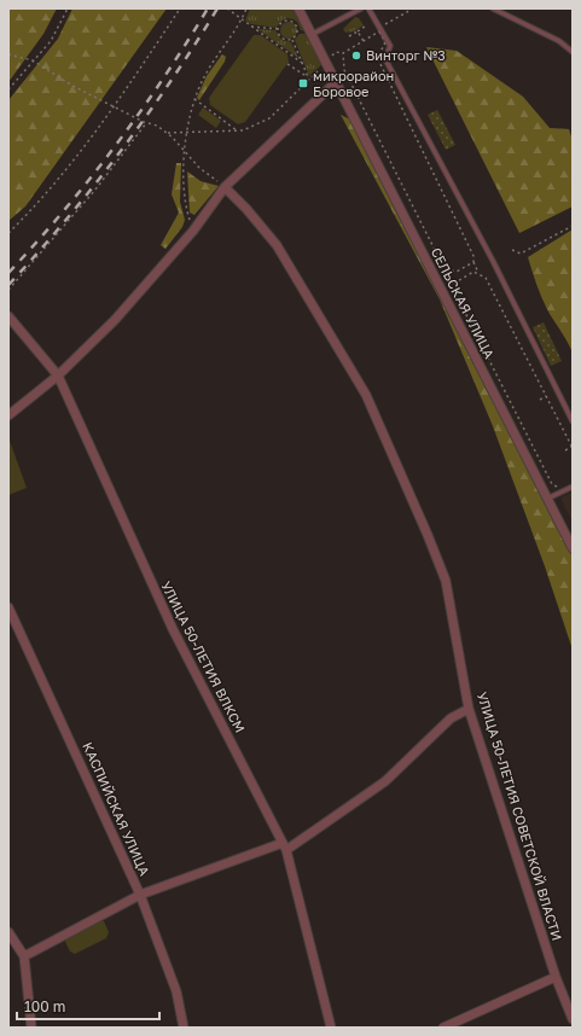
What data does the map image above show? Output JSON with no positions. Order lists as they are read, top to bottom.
{
  "streets": {
    "street": [
      "СЕЛЬСКАЯ УЛИЦА",
      "УЛИЦА 50-ЛЕТИЯ ВЛКСМ",
      "КАСПИЙСКАЯ УЛИЦА",
      "УЛИЦА 50-ЛЕТИЯ СОВЕТСКОЙ ВЛАСТИ"
    ]
  },
  "places": {
    "other": ["Винторг №3"],
    "transit": ["микрорайон Боровое"]
  },
  "scale_bar": "100 m"
}
